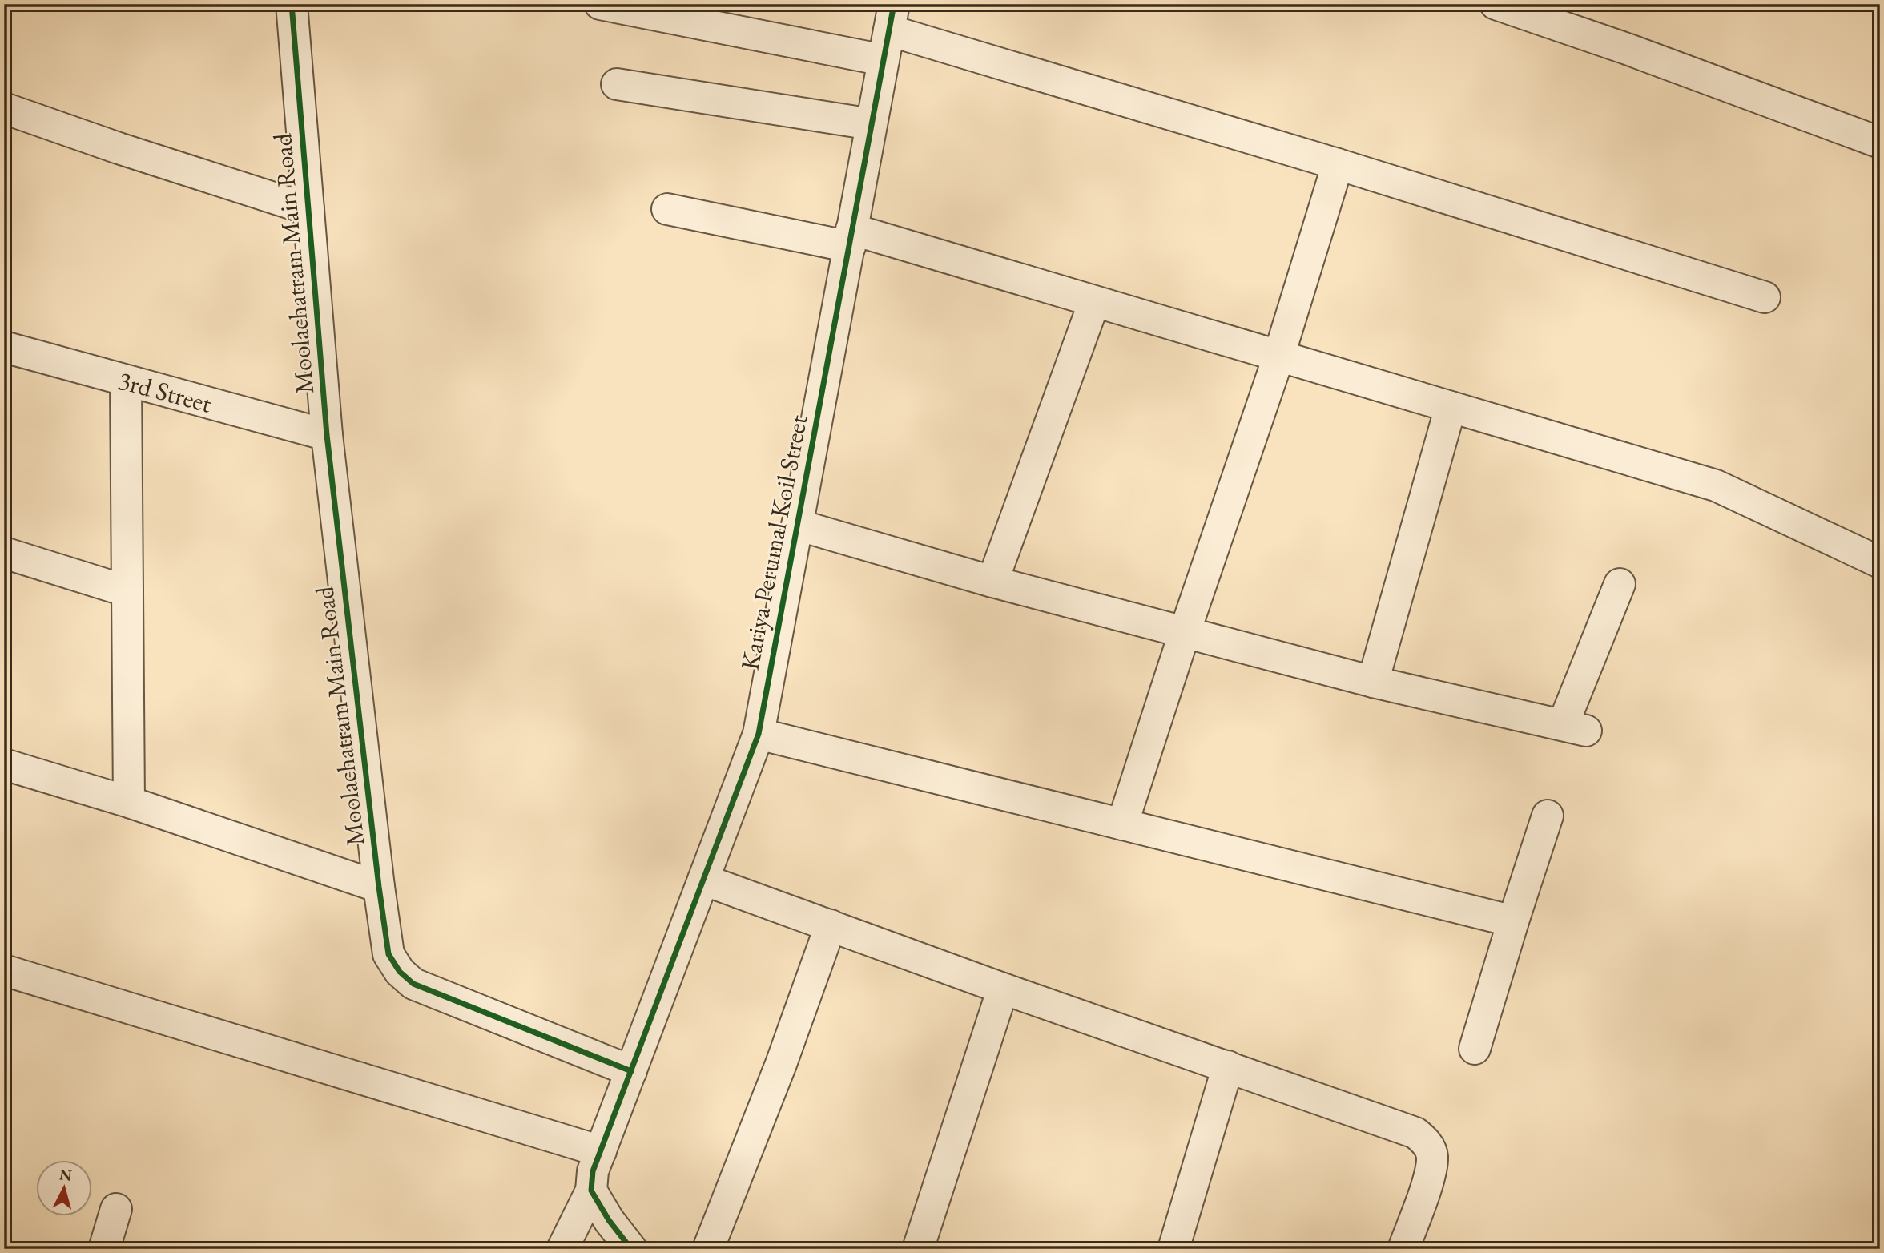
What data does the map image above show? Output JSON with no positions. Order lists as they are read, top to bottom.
{
  "streets": {
    "street": ["Moolachatram Main Road", "3rd Street", "Kariya Perumal Koil Street"]
  },
  "crossings": [
    ["Moolachatram Main Road", "3rd Street"],
    ["Moolachatram Main Road", "Kariya Perumal Koil Street"]
  ],
  "north": "top"
}
